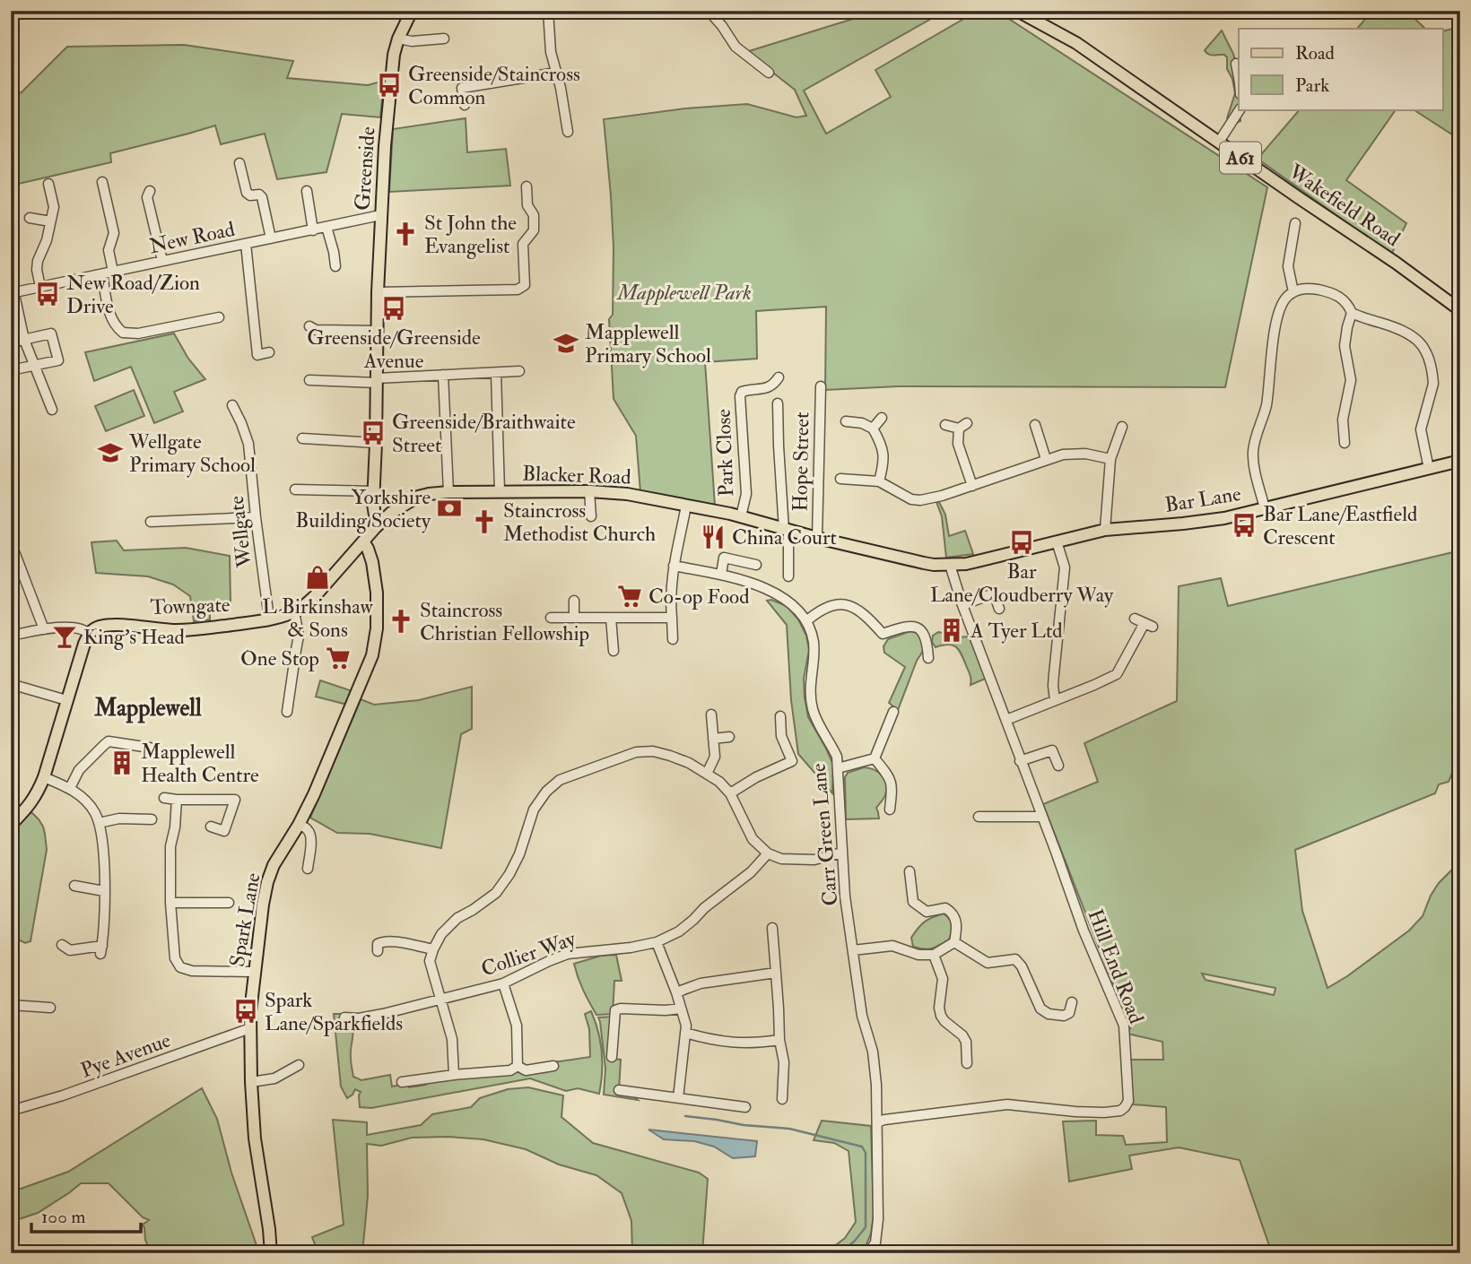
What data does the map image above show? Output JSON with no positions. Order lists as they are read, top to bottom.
{
  "streets": {
    "main road": [
      "A61",
      "Greenside",
      "Wakefield Road",
      "Blacker Road",
      "Bar Lane",
      "Towngate",
      "Spark Lane"
    ],
    "street": [
      "New Road",
      "Park Close",
      "Hope Street",
      "Wellgate",
      "Carr Green Lane",
      "Collier Way",
      "Hill End Road",
      "Pye Avenue"
    ]
  },
  "crossings": [
    ["Greenside", "New Road"],
    ["Greenside", "Blacker Road"],
    ["Greenside", "Towngate"],
    ["Park Close", "Blacker Road"],
    ["Hope Street", "Blacker Road"],
    ["Blacker Road", "Bar Lane"],
    ["Blacker Road", "Towngate"],
    ["Wellgate", "Towngate"],
    ["Towngate", "Spark Lane"],
    ["Carr Green Lane", "Hill End Road"],
    ["Spark Lane", "Pye Avenue"]
  ],
  "districts": ["Mapplewell"],
  "parks": ["Mapplewell Park"],
  "places": {
    "bus stop": [
      "Greenside/Staincross Common",
      "New Road/Zion Drive",
      "Greenside/Greenside Avenue",
      "Greenside/Braithwaite Street",
      "Bar Lane/Eastfield Crescent",
      "Bar Lane/Cloudberry Way",
      "Spark Lane/Sparkfields"
    ],
    "church": ["St John the Evangelist", "Staincross Methodist Church", "Staincross Christian Fellowship"],
    "school or university": ["Mapplewell Primary School", "Wellgate Primary School"],
    "bank": ["Yorkshire Building Society"],
    "restaurant": ["China Court"],
    "shop": ["L Birkinshaw & Sons"],
    "supermarket": ["Co-op Food", "One Stop"],
    "building": ["A Tyer Ltd", "Mapplewell Health Centre"],
    "bar": ["King's Head"]
  },
  "legend": ["Road", "Park"],
  "scale_bar": "100 m"
}
